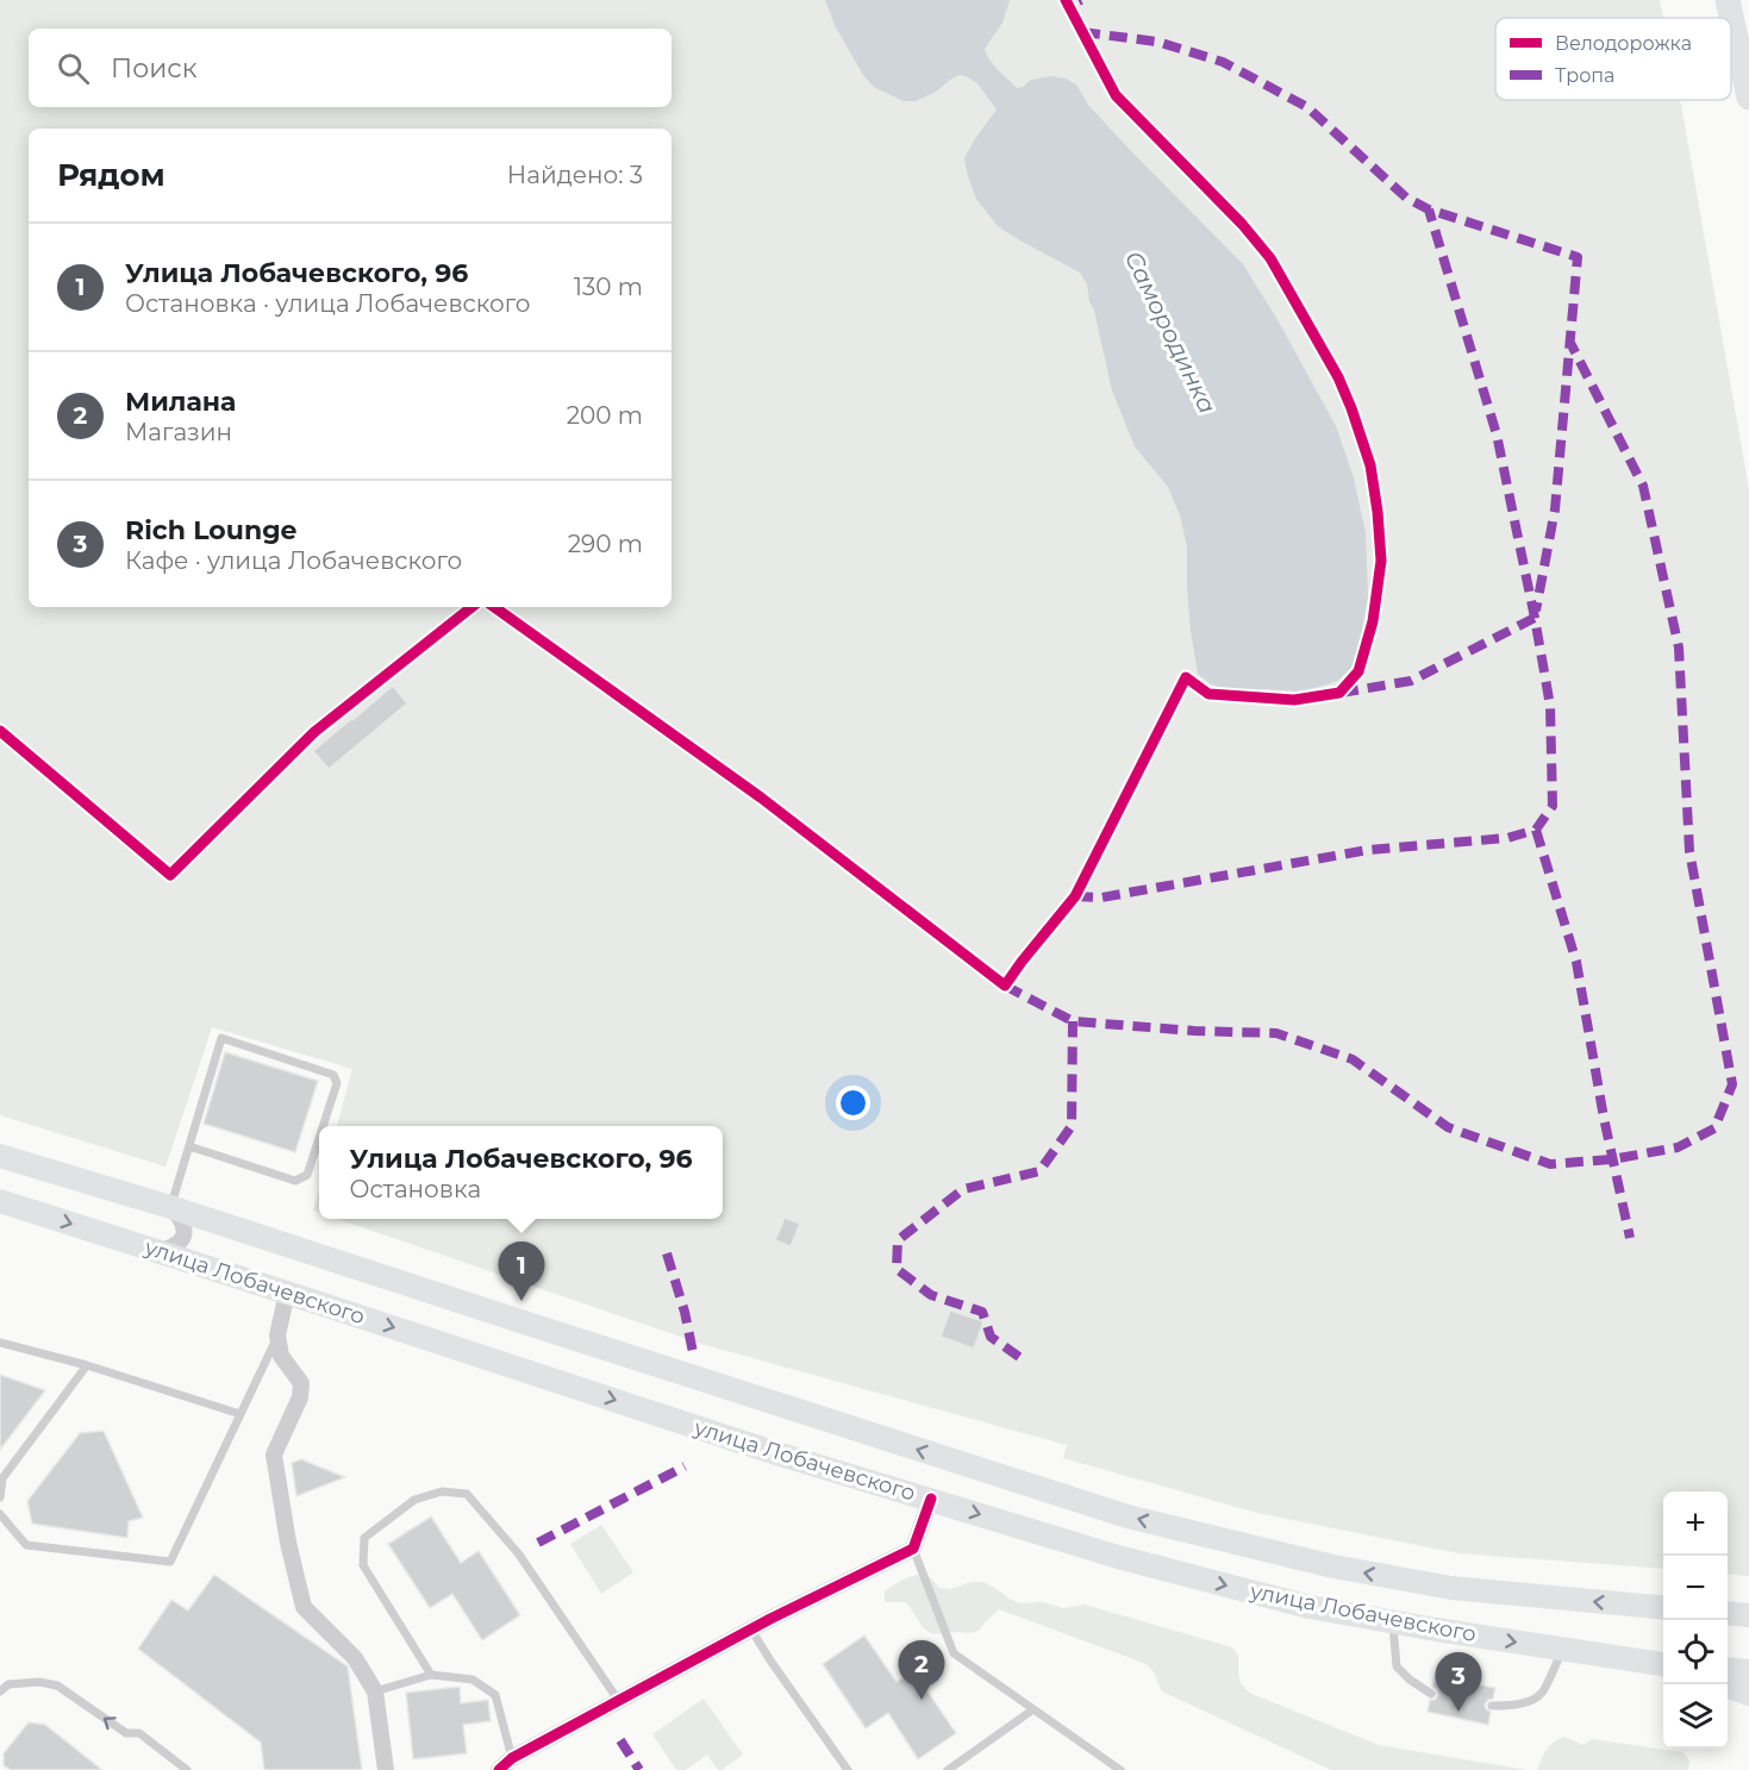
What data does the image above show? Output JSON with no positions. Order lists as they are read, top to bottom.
{
  "streets": {
    "main road": ["улица Лобачевского"]
  },
  "water": ["Самородинка"],
  "legend": ["Велодорожка", "Тропа"],
  "page": {
    "search": "Поиск",
    "heading": ["Рядом", "Найдено: 3"],
    "list": [
      {
        "mark": "1",
        "name": "Улица Лобачевского, 96",
        "note": "Остановка · улица Лобачевского",
        "value": "130 m"
      },
      {
        "mark": "2",
        "name": "Милана",
        "note": "Магазин",
        "value": "200 m"
      },
      {
        "mark": "3",
        "name": "Rich Lounge",
        "note": "Кафе · улица Лобачевского",
        "value": "290 m"
      }
    ],
    "popup": ["Улица Лобачевского, 96", "Остановка"],
    "pins": ["1", "2", "3"],
    "map_buttons": ["+", "−"]
  }
}
